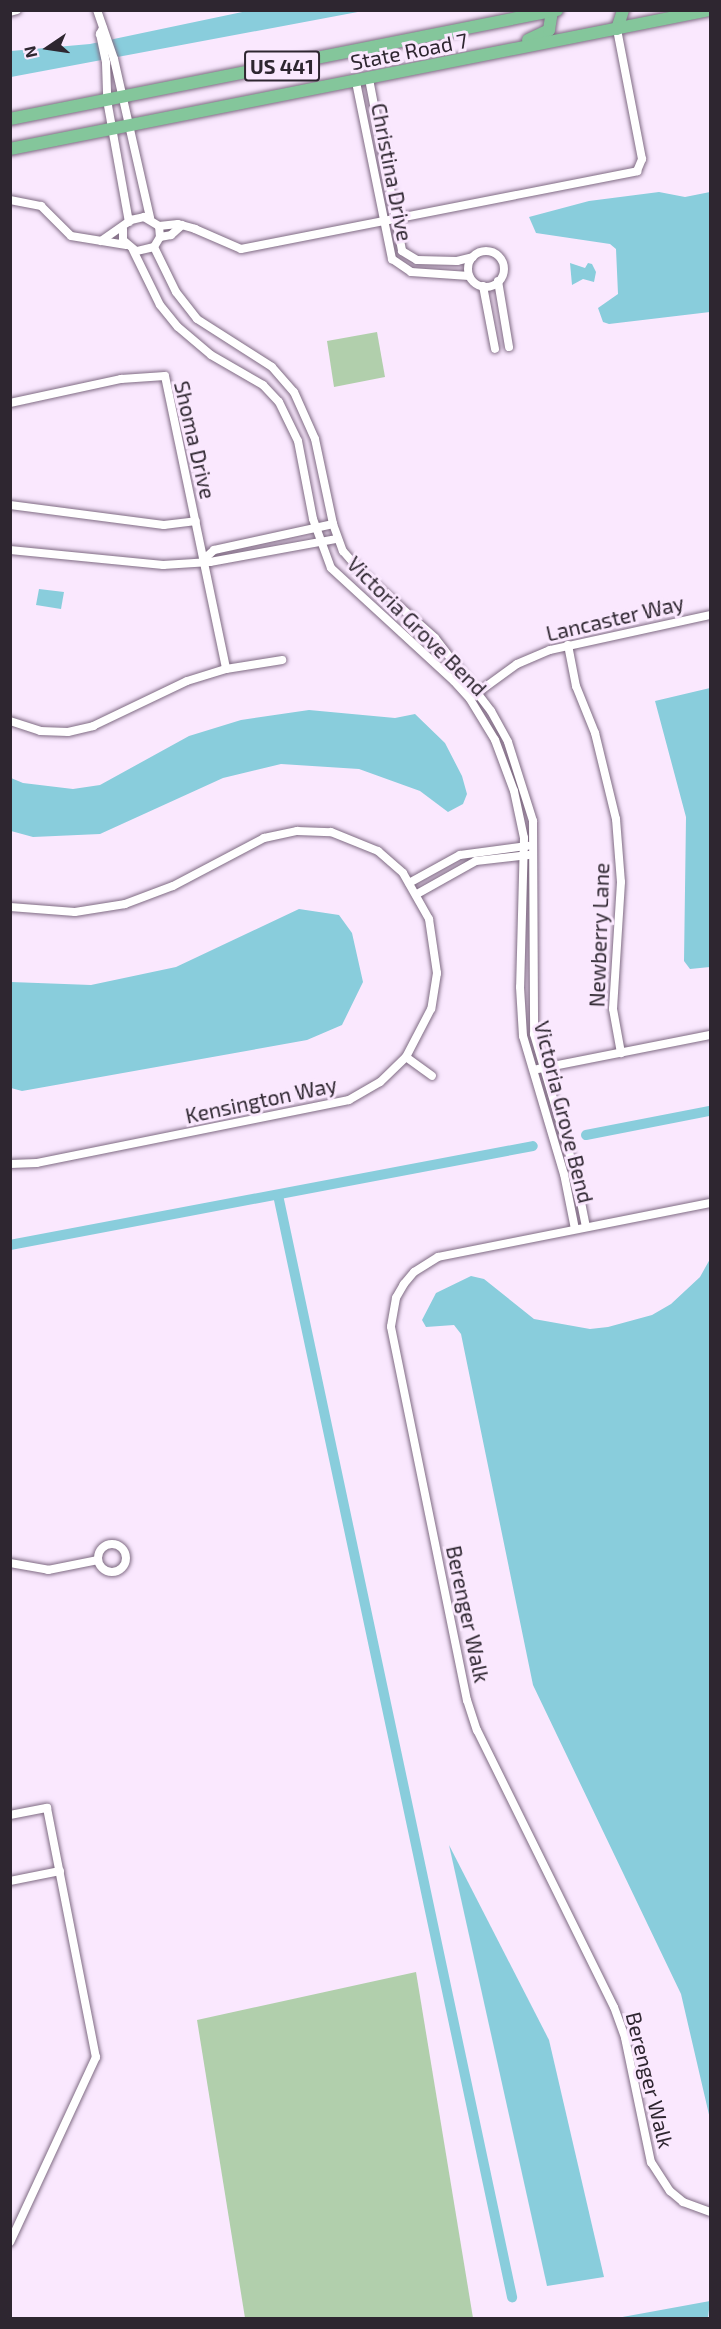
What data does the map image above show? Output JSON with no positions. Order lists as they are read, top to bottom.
{
  "streets": {
    "main road": ["State Road 7", "US 441"],
    "street": [
      "Christina Drive",
      "Shoma Drive",
      "Lancaster Way",
      "Victoria Grove Bend",
      "Newberry Lane",
      "Kensington Way",
      "Berenger Walk"
    ]
  },
  "crossings": [
    ["State Road 7", "Christina Drive"],
    ["Lancaster Way", "Victoria Grove Bend"],
    ["Lancaster Way", "Newberry Lane"],
    ["Victoria Grove Bend", "Berenger Walk"]
  ],
  "north": "left"
}
